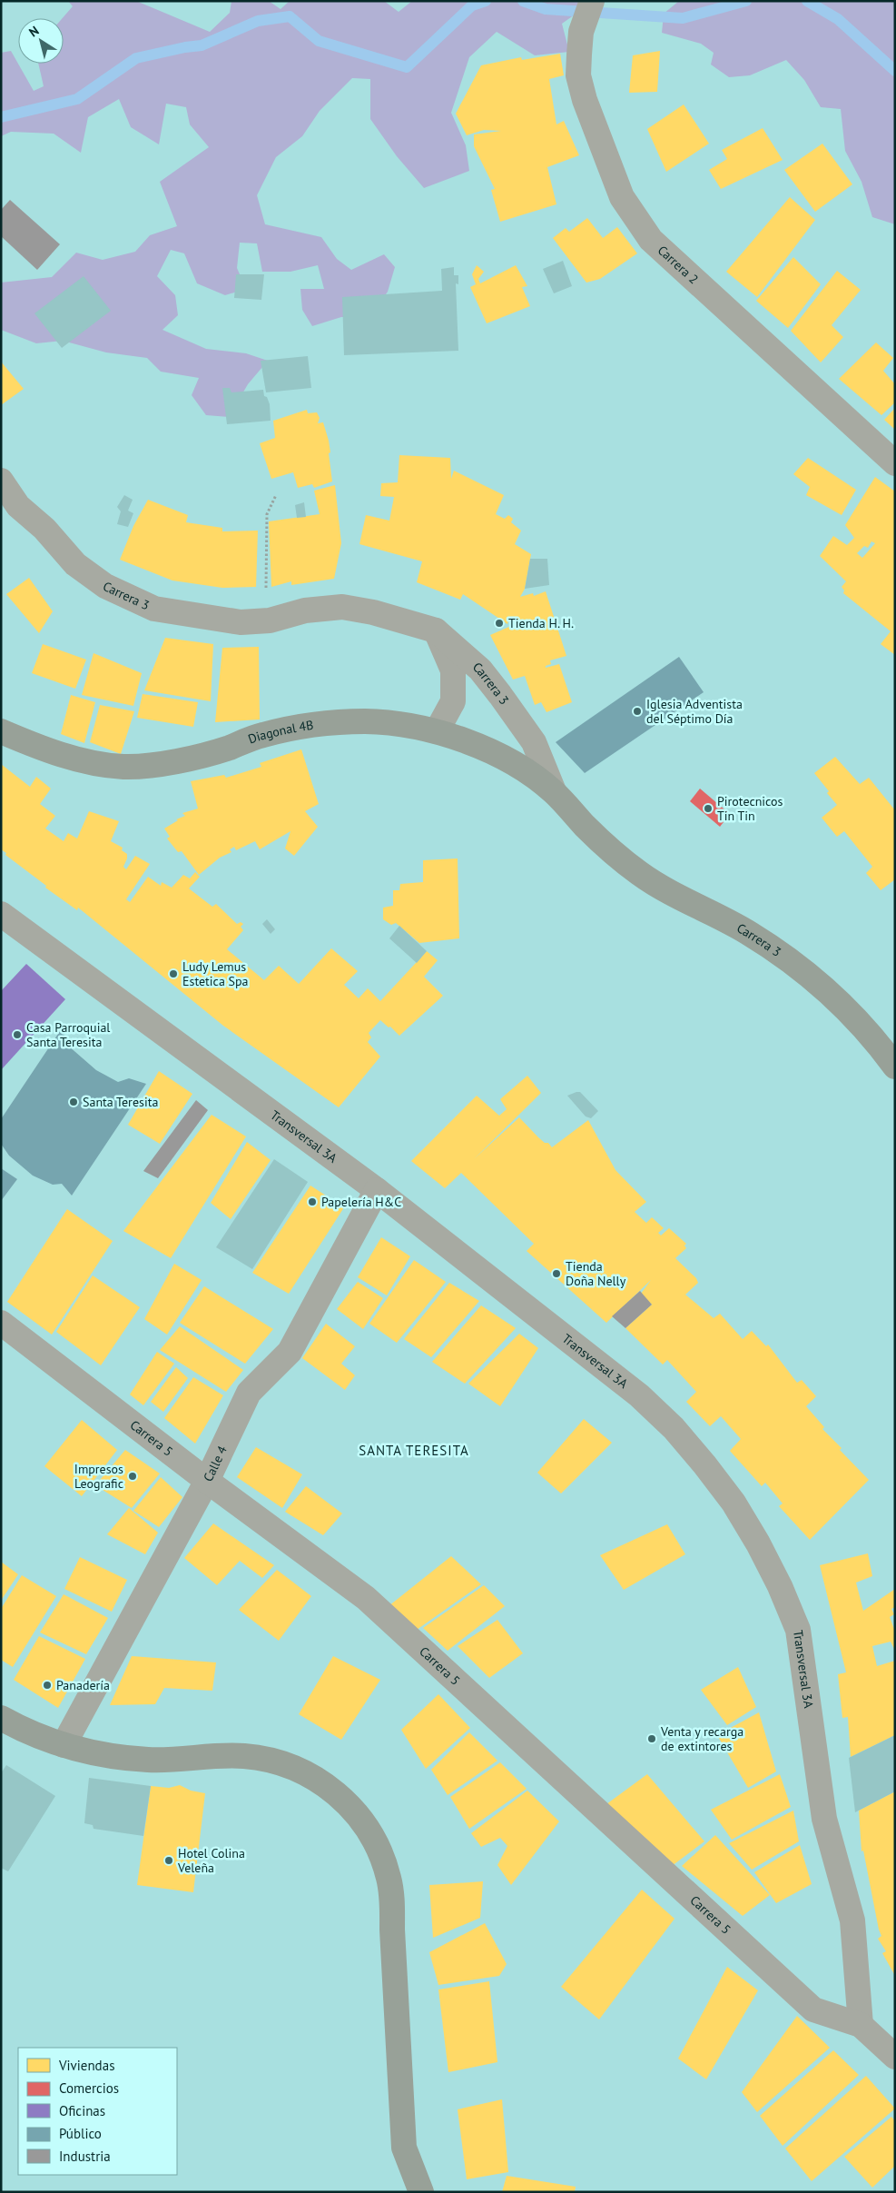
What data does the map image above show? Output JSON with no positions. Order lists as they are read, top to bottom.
{
  "streets": {
    "main road": ["Carrera 3", "Diagonal 4B"],
    "street": [
      "Carrera 2",
      "Transversal 3A",
      "Carrera 5",
      "Calle 4"
    ]
  },
  "crossings": [
    ["Carrera 3", "Diagonal 4B"],
    ["Transversal 3A", "Carrera 5"],
    ["Transversal 3A", "Calle 4"],
    ["Carrera 5", "Calle 4"]
  ],
  "districts": ["SANTA TERESITA"],
  "places": [
    "Tienda H. H.",
    "Iglesia Adventista del Séptimo Día",
    "Pirotecnicos Tin Tin",
    "Ludy Lemus Estetica Spa",
    "Casa Parroquial Santa Teresita",
    "Santa Teresita",
    "Papelería H&C",
    "Tienda Doña Nelly",
    "Impresos Leografic",
    "Panadería",
    "Venta y recarga de extintores",
    "Hotel Colina Veleña"
  ],
  "legend": [
    "Viviendas",
    "Comercios",
    "Oficinas",
    "Público",
    "Industria"
  ],
  "north": "top left"
}
